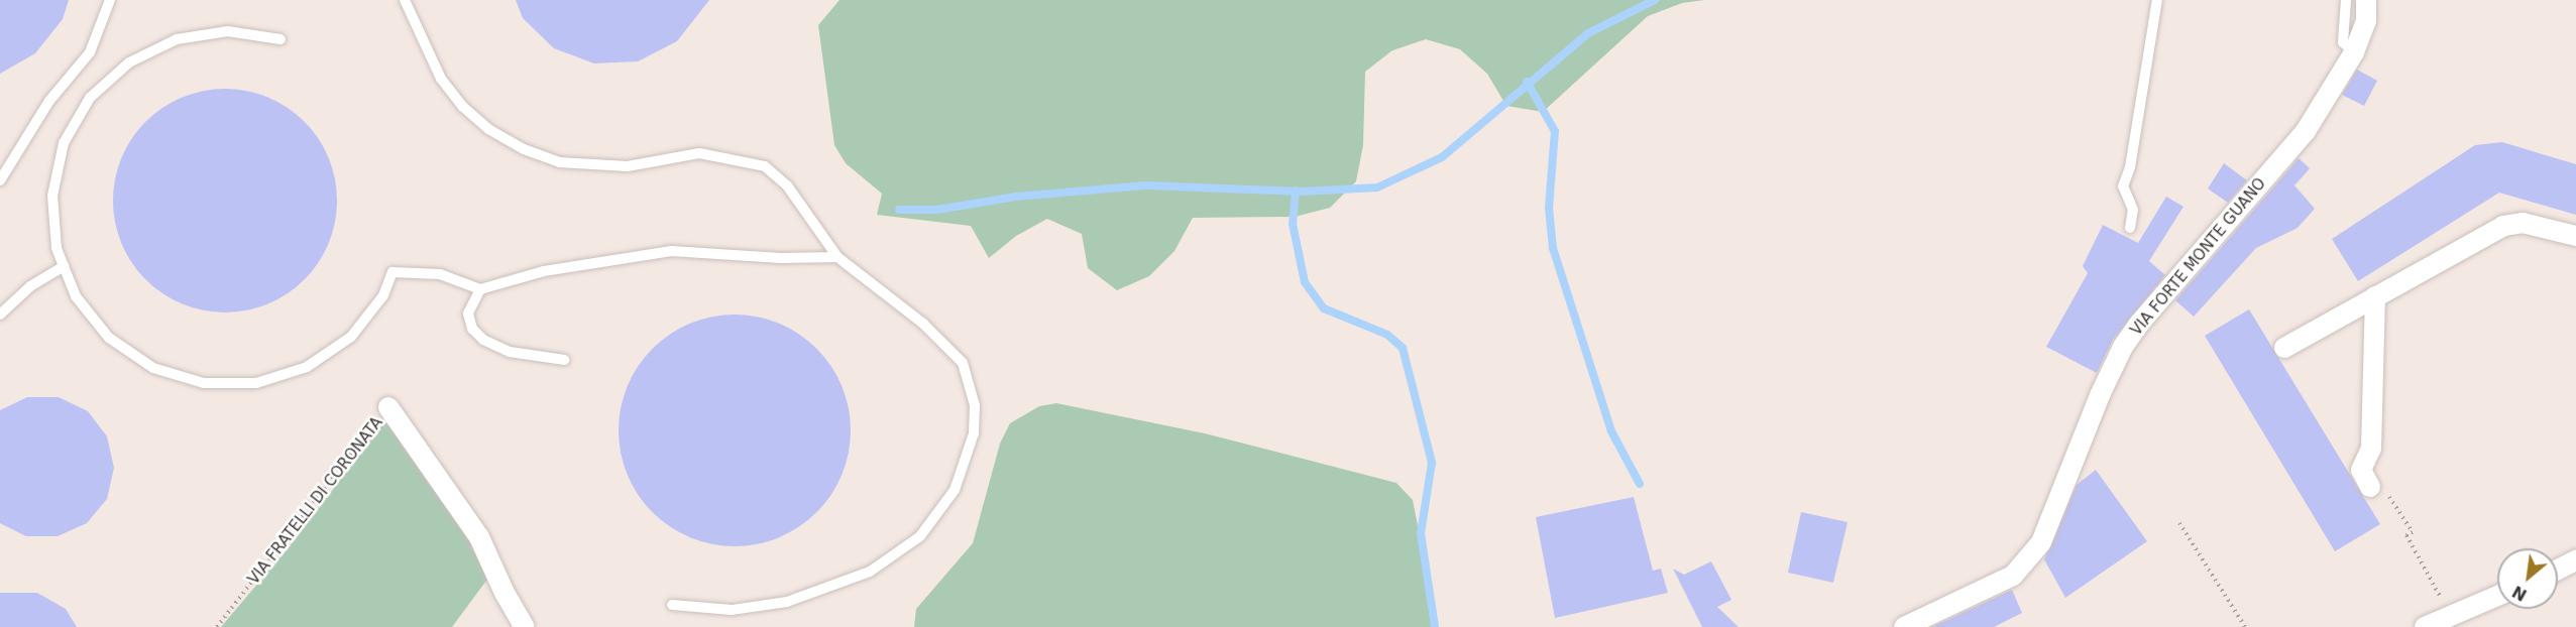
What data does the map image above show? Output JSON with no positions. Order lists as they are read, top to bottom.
{
  "streets": {
    "street": ["VIA FORTE MONTE GUANO", "VIA FRATELLI DI CORONATA"]
  },
  "north": "bottom left"
}
